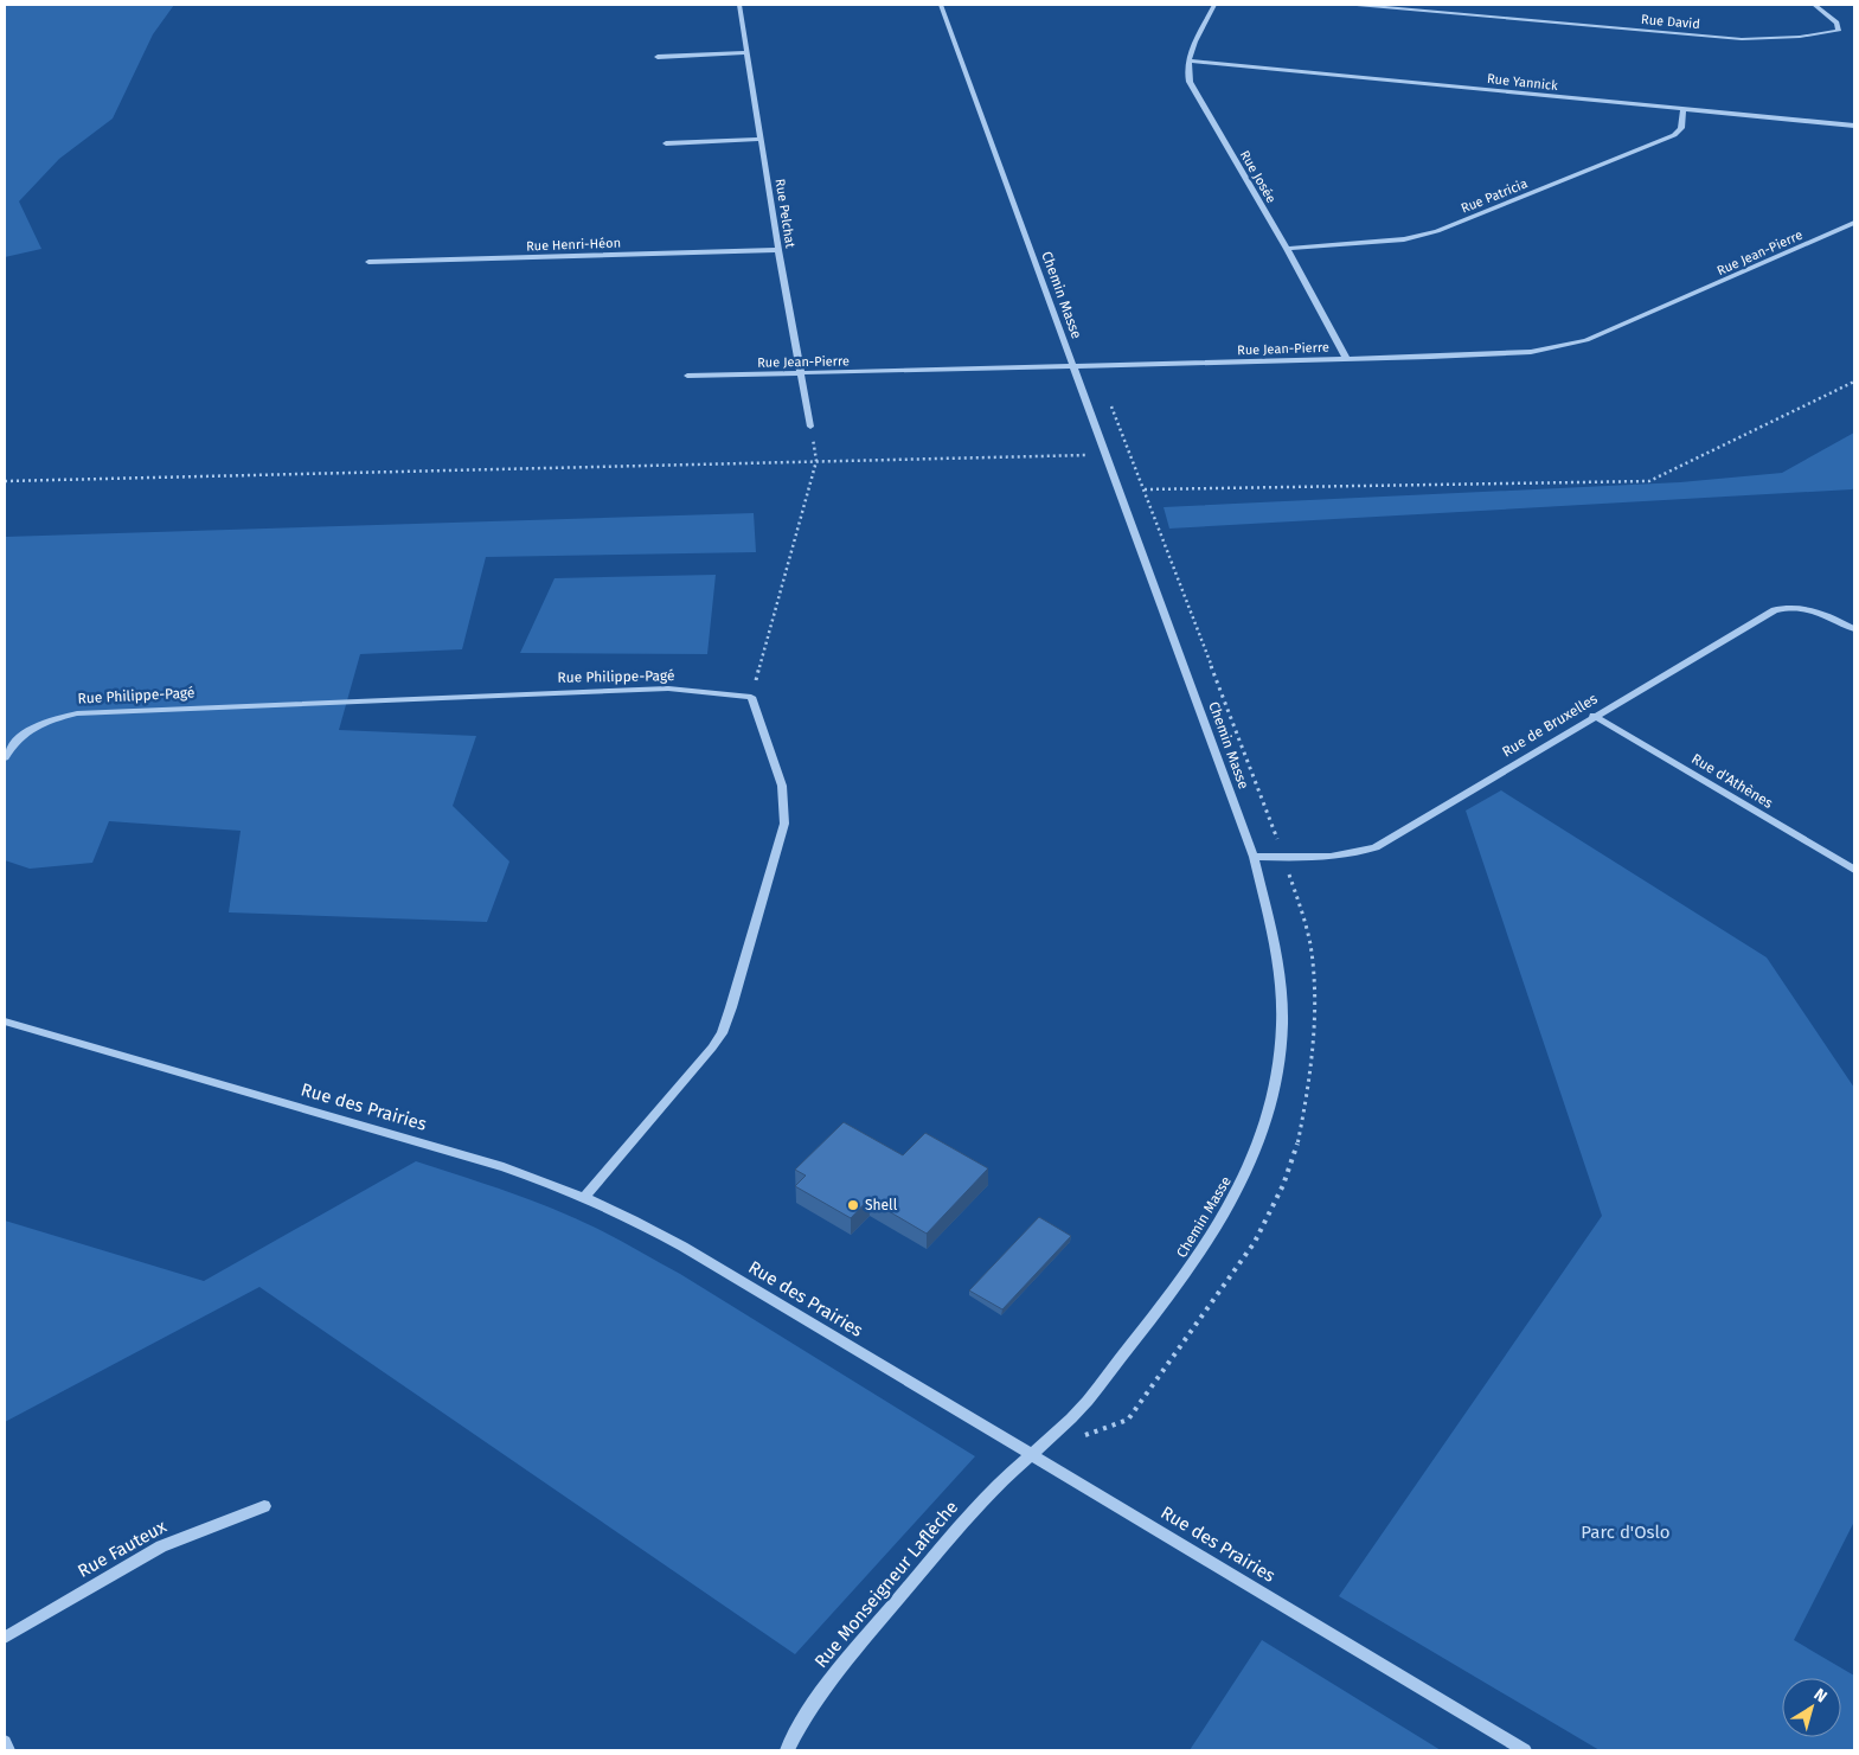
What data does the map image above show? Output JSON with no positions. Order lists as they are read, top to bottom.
{
  "streets": {
    "street": [
      "Rue David",
      "Rue Yannick",
      "Rue Josée",
      "Rue Patricia",
      "Rue Pelchat",
      "Rue Henri-Héon",
      "Rue Jean-Pierre",
      "Chemin Masse",
      "Rue Philippe-Pagé",
      "Rue de Bruxelles",
      "Rue d'Athènes",
      "Rue des Prairies",
      "Rue Fauteux",
      "Rue Monseigneur Laflèche"
    ]
  },
  "crossings": [
    ["Rue Yannick", "Rue Josée"],
    ["Rue Yannick", "Rue Patricia"],
    ["Rue Josée", "Rue Patricia"],
    ["Rue Josée", "Rue Jean-Pierre"],
    ["Rue Pelchat", "Rue Henri-Héon"],
    ["Rue Pelchat", "Rue Jean-Pierre"],
    ["Rue Jean-Pierre", "Chemin Masse"],
    ["Chemin Masse", "Rue de Bruxelles"],
    ["Chemin Masse", "Rue des Prairies"],
    ["Chemin Masse", "Rue Monseigneur Laflèche"],
    ["Rue de Bruxelles", "Rue d'Athènes"],
    ["Rue des Prairies", "Rue Monseigneur Laflèche"]
  ],
  "parks": ["Parc d'Oslo"],
  "places": ["Shell"],
  "north": "top right"
}
